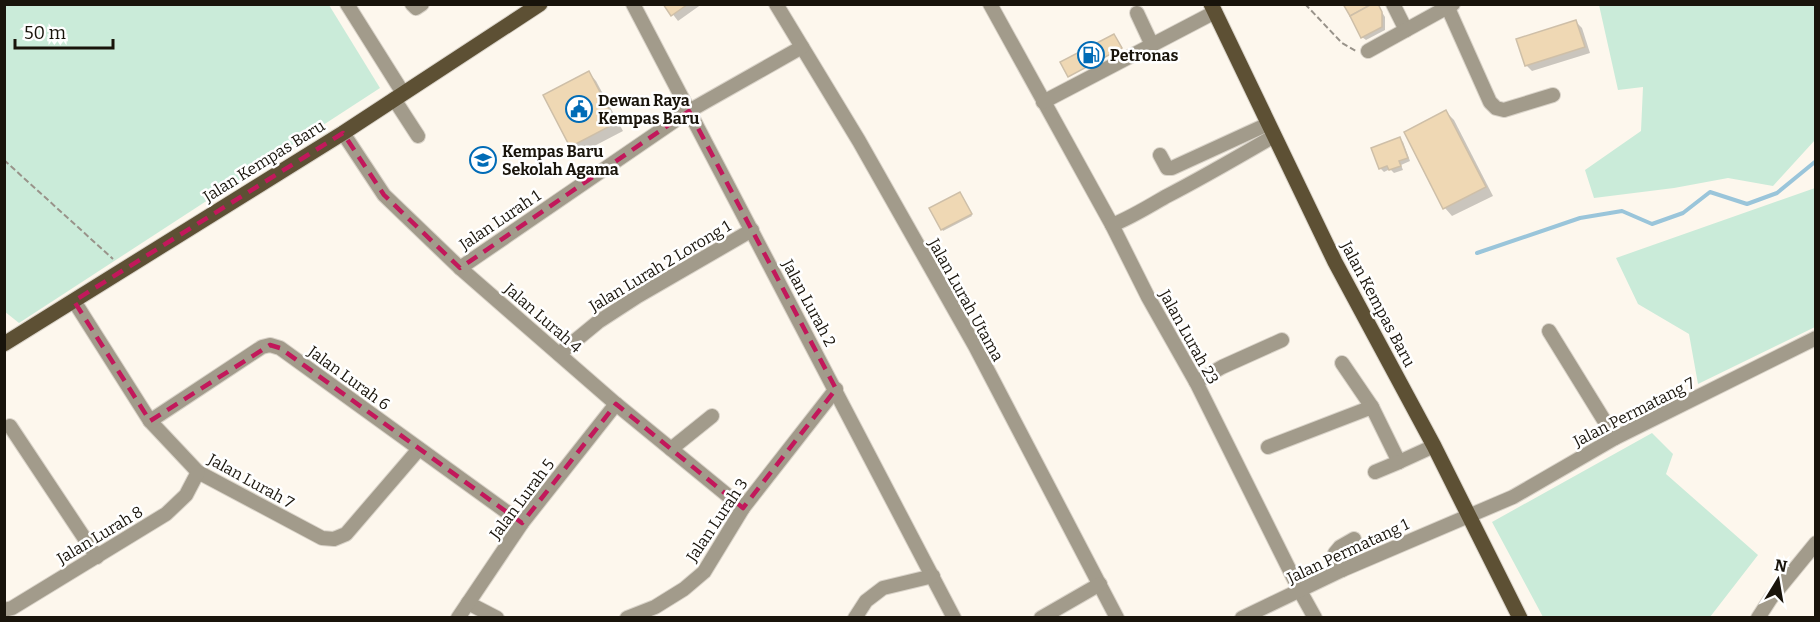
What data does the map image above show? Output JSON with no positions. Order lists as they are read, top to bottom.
{
  "streets": {
    "main road": ["Jalan Kempas Baru"],
    "street": [
      "Jalan Lurah 1",
      "Jalan Lurah 2 Lorong 1",
      "Jalan Lurah Utama",
      "Jalan Lurah 2",
      "Jalan Lurah 4",
      "Jalan Lurah 23",
      "Jalan Lurah 6",
      "Jalan Permatang 7",
      "Jalan Lurah 7",
      "Jalan Lurah 5",
      "Jalan Lurah 3",
      "Jalan Lurah 8",
      "Jalan Permatang 1"
    ]
  },
  "crossings": [
    ["Jalan Kempas Baru", "Jalan Lurah 4"],
    ["Jalan Kempas Baru", "Jalan Permatang 7"],
    ["Jalan Kempas Baru", "Jalan Lurah 7"],
    ["Jalan Kempas Baru", "Jalan Permatang 1"],
    ["Jalan Lurah 1", "Jalan Lurah Utama"],
    ["Jalan Lurah 1", "Jalan Lurah 2"],
    ["Jalan Lurah 1", "Jalan Lurah 4"],
    ["Jalan Lurah 2 Lorong 1", "Jalan Lurah 2"],
    ["Jalan Lurah 2 Lorong 1", "Jalan Lurah 4"],
    ["Jalan Lurah 2", "Jalan Lurah 3"],
    ["Jalan Lurah 4", "Jalan Lurah 5"],
    ["Jalan Lurah 4", "Jalan Lurah 3"],
    ["Jalan Lurah 23", "Jalan Permatang 1"],
    ["Jalan Lurah 6", "Jalan Lurah 7"],
    ["Jalan Lurah 6", "Jalan Lurah 5"],
    ["Jalan Permatang 7", "Jalan Permatang 1"],
    ["Jalan Lurah 7", "Jalan Lurah 8"]
  ],
  "places": {
    "fuel station": ["Petronas"],
    "public building": ["Dewan Raya Kempas Baru"],
    "school or university": ["Kempas Baru Sekolah Agama"]
  },
  "scale_bar": "50 m",
  "north": "top"
}
